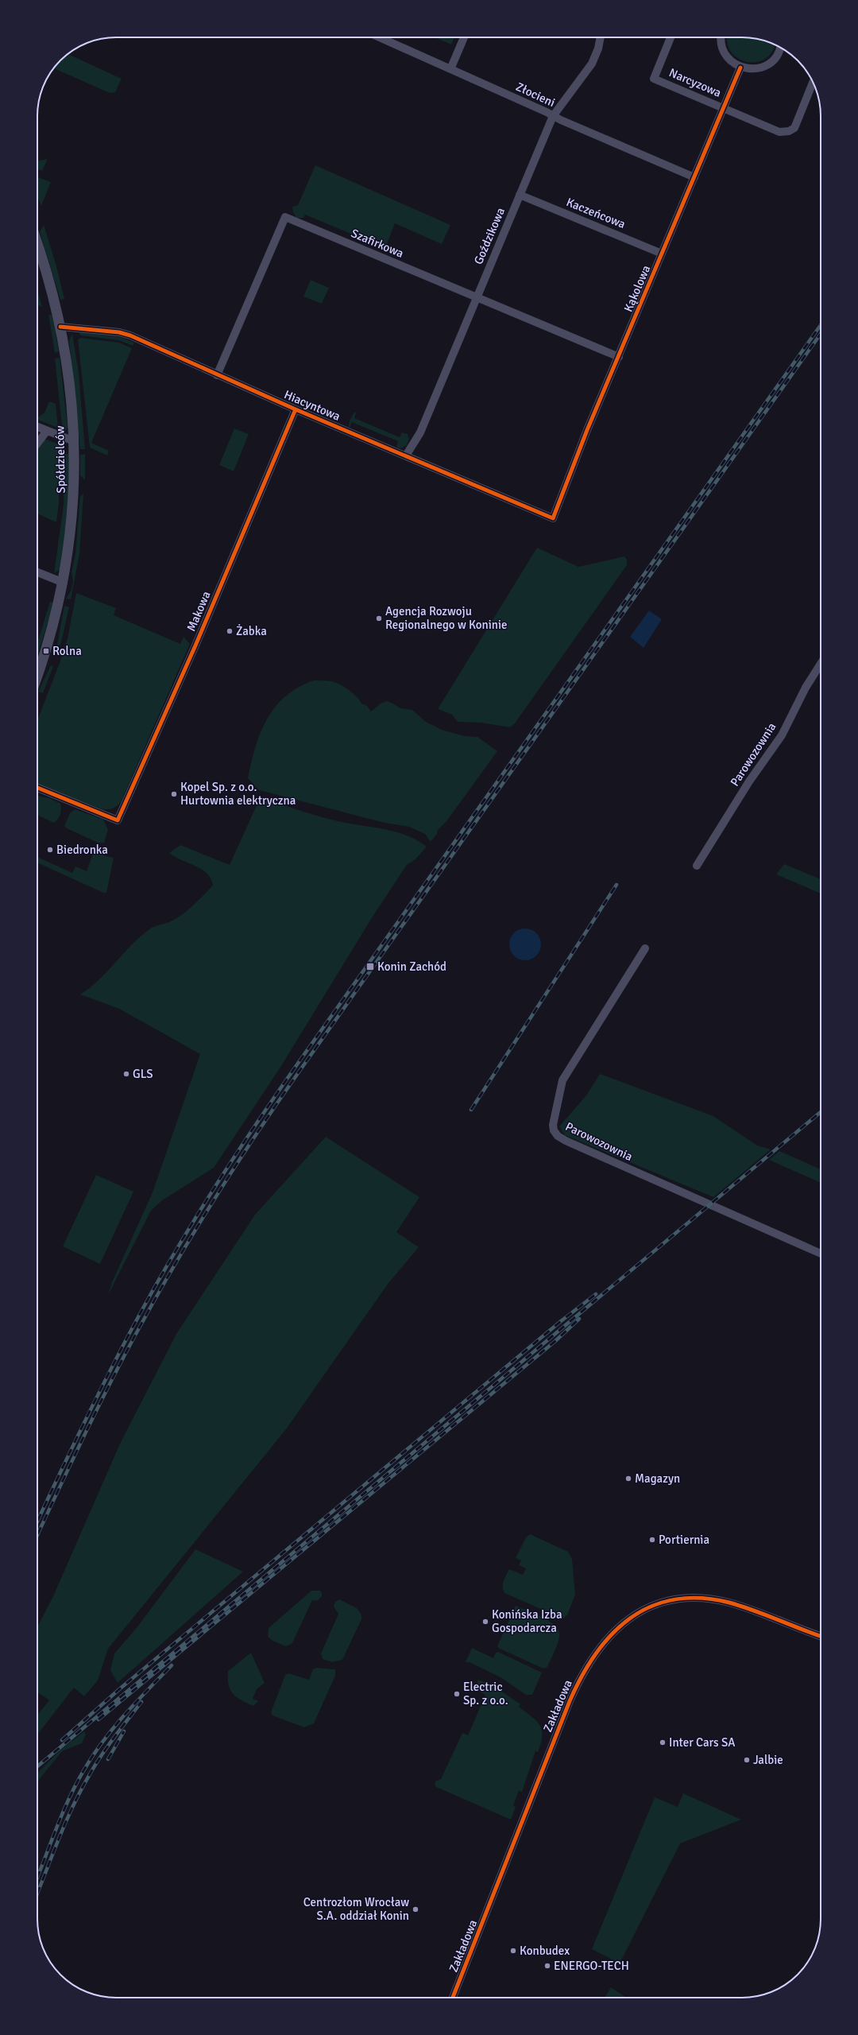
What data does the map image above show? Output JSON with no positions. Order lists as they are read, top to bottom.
{
  "streets": {
    "street": [
      "Narcyzowa",
      "Złocieni",
      "Kaczeńcowa",
      "Goździkowa",
      "Szafirkowa",
      "Kąkolowa",
      "Hiacyntowa",
      "Spółdzielców",
      "Makowa",
      "Parowozownia",
      "Zakładowa"
    ]
  },
  "crossings": [
    ["Narcyzowa", "Kąkolowa"],
    ["Złocieni", "Goździkowa"],
    ["Złocieni", "Kąkolowa"],
    ["Kaczeńcowa", "Goździkowa"],
    ["Kaczeńcowa", "Kąkolowa"],
    ["Goździkowa", "Szafirkowa"],
    ["Goździkowa", "Hiacyntowa"],
    ["Szafirkowa", "Kąkolowa"],
    ["Szafirkowa", "Hiacyntowa"],
    ["Kąkolowa", "Hiacyntowa"],
    ["Hiacyntowa", "Spółdzielców"],
    ["Hiacyntowa", "Makowa"]
  ],
  "places": {
    "other": [
      "Agencja Rozwoju Regionalnego w Koninie",
      "Żabka",
      "Kopel Sp. z o.o. Hurtownia elektryczna",
      "Biedronka",
      "GLS",
      "Magazyn",
      "Portiernia",
      "Konińska Izba Gospodarcza",
      "Electric Sp. z o.o.",
      "Inter Cars SA",
      "Jalbie",
      "Centrozłom Wrocław S.A. oddział Konin",
      "Konbudex",
      "ENERGO-TECH"
    ],
    "transit": ["Rolna", "Konin Zachód"]
  }
}
